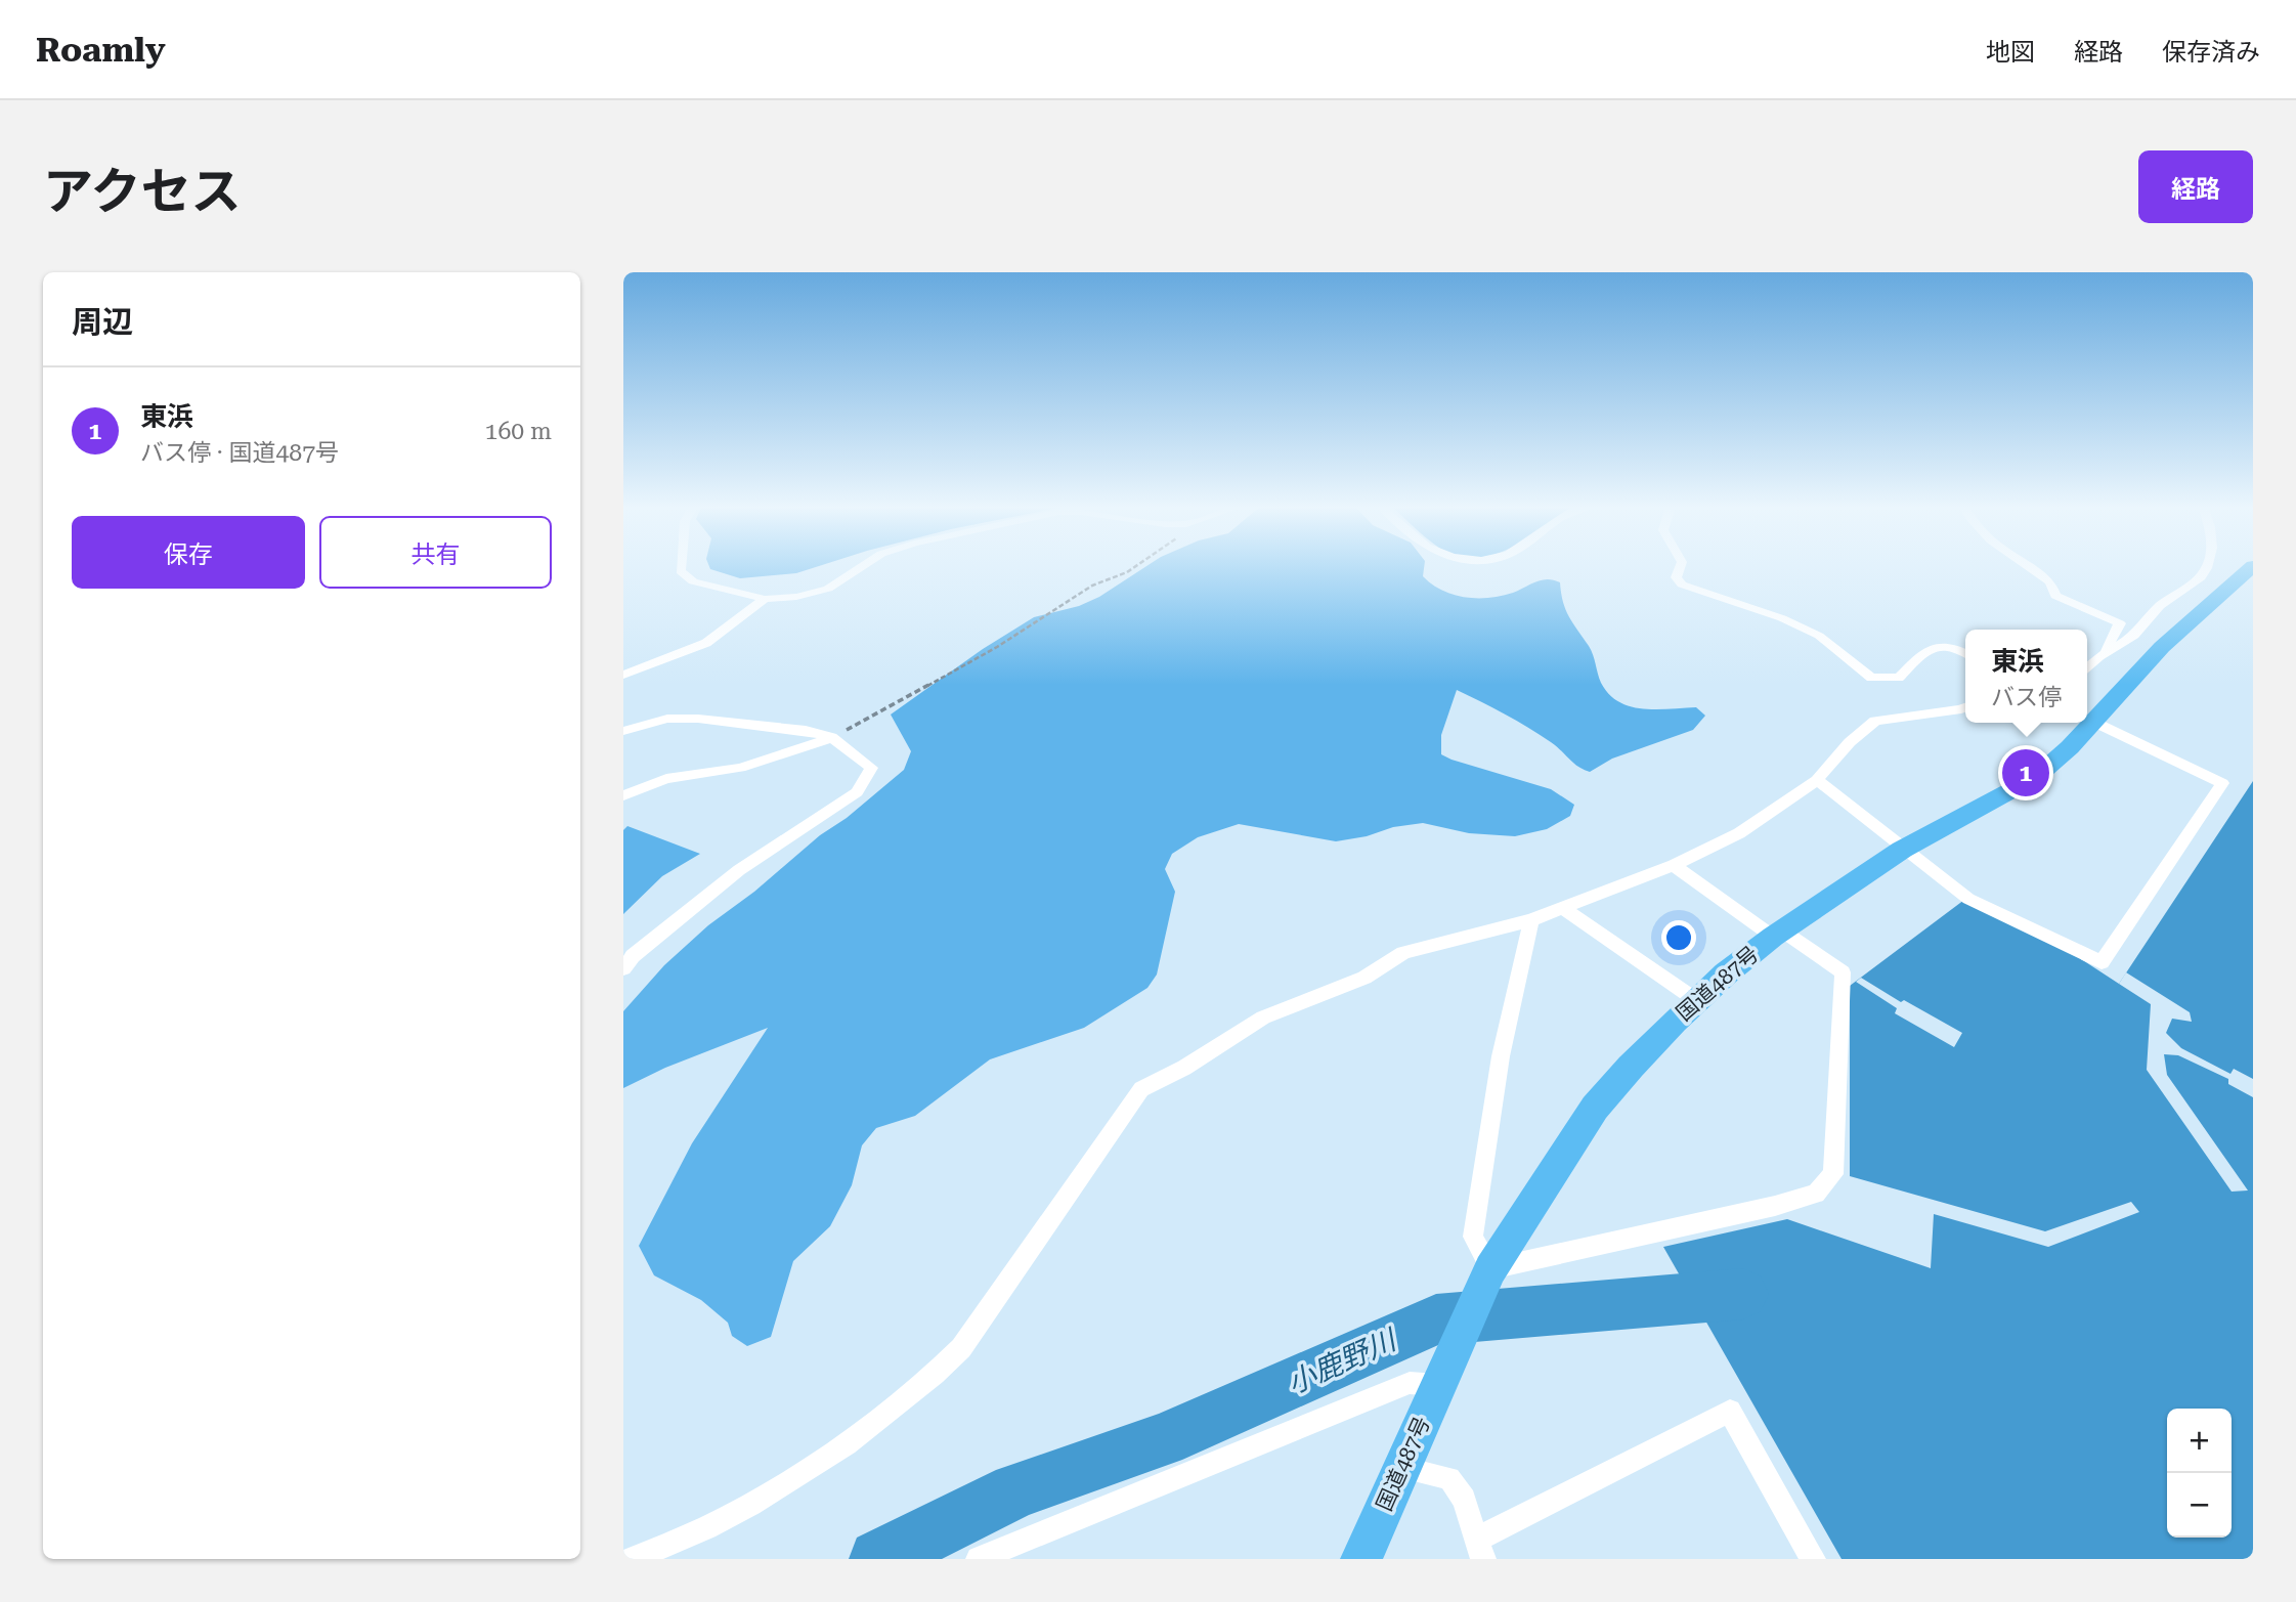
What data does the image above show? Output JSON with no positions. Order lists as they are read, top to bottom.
{
  "streets": {
    "highway": ["国道487号"]
  },
  "water": ["小鹿野川"],
  "page": {
    "header": "Roamly",
    "nav": ["地図", "経路", "保存済み"],
    "title": "アクセス",
    "buttons": [
      "経路",
      ["保存", "共有"]
    ],
    "heading": "周辺",
    "list": [
      {
        "mark": "1",
        "name": "東浜",
        "note": "バス停 · 国道487号",
        "value": "160 m"
      }
    ],
    "popup": ["東浜", "バス停"],
    "pins": "1",
    "map_buttons": ["+", "−"]
  }
}
